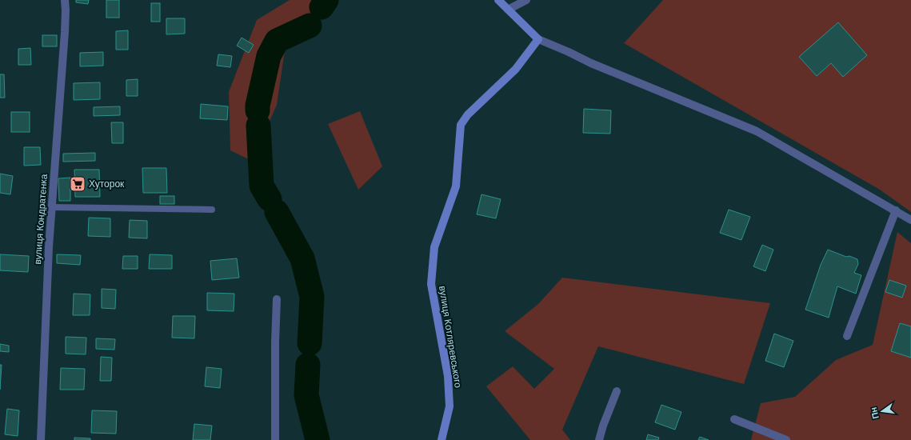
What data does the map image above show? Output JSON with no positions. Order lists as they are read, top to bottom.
{
  "streets": {
    "street": ["вулиця Кондратенка", "вулиця Котляревського"]
  },
  "places": {
    "supermarket": ["Хуторок"]
  },
  "north": "left"
}
